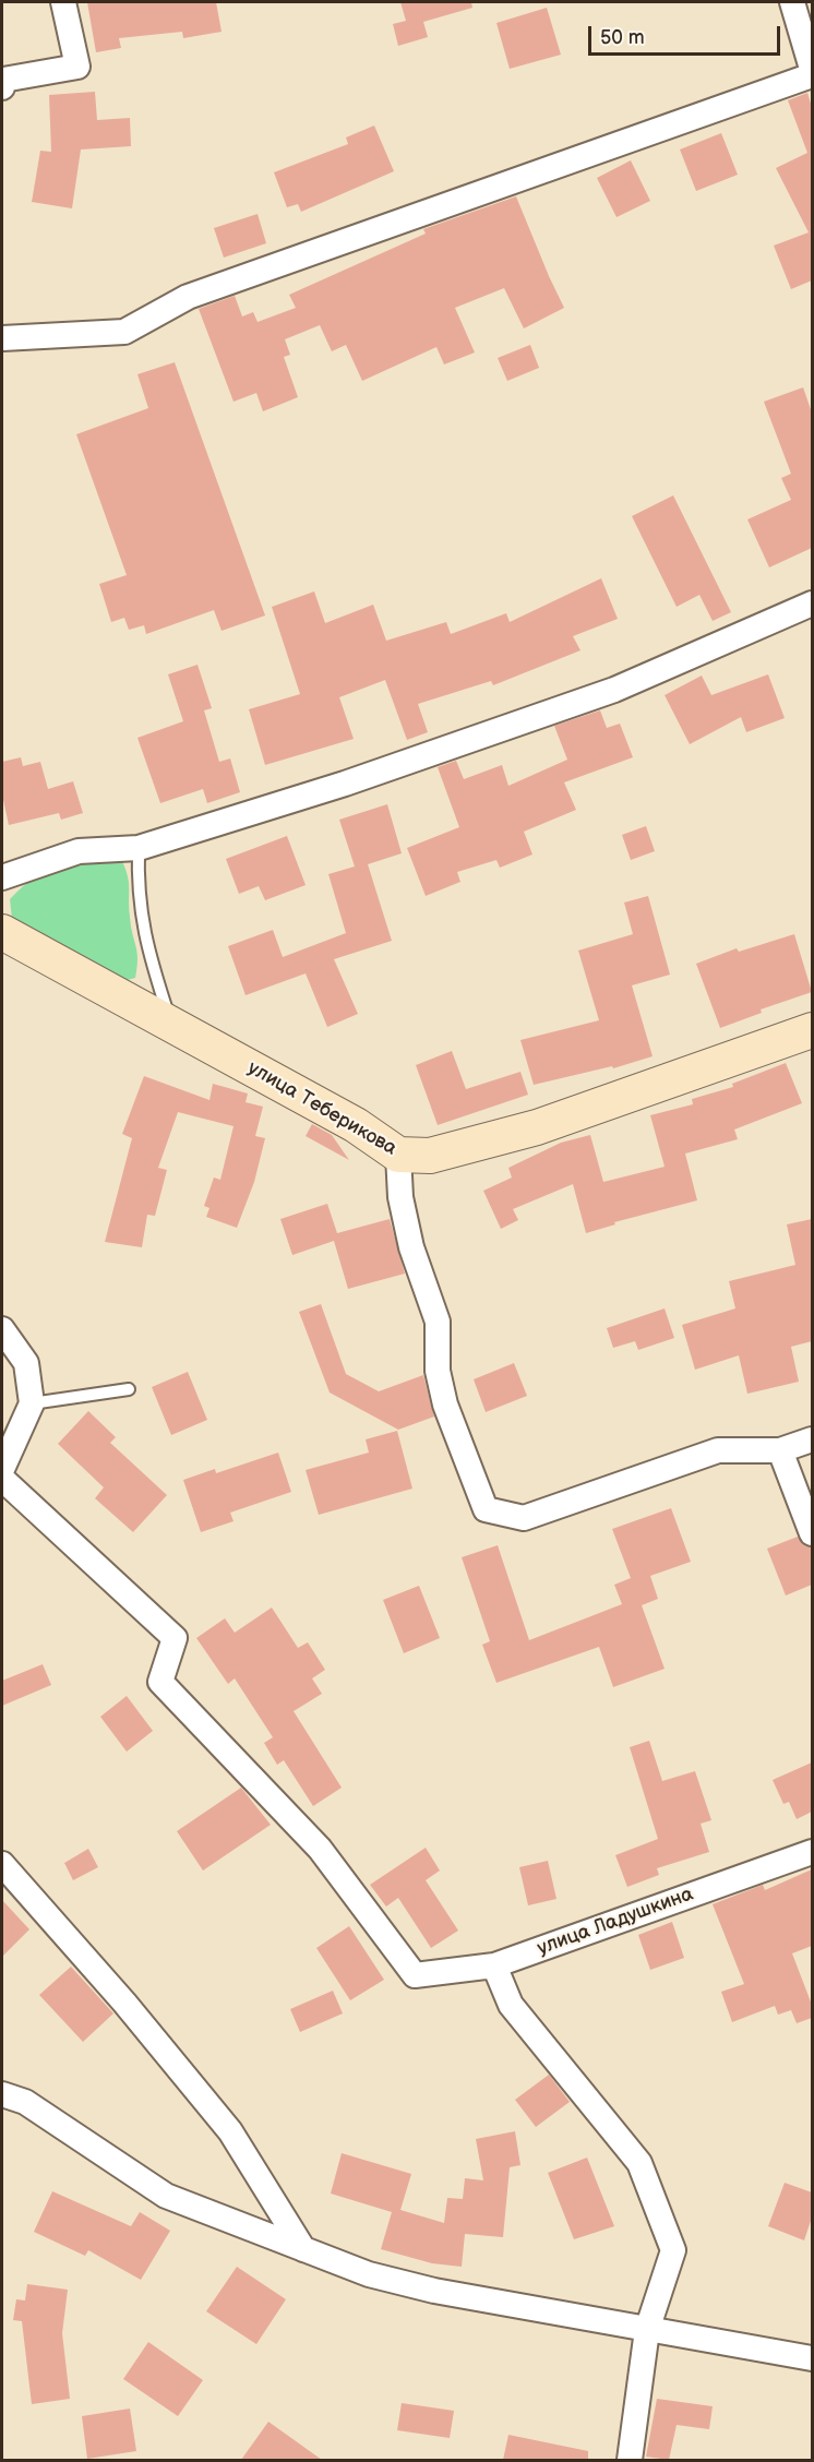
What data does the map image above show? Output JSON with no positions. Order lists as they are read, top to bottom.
{
  "streets": {
    "street": ["улица Теберикова", "улица Ладушкина"]
  },
  "scale_bar": "50 m"
}
